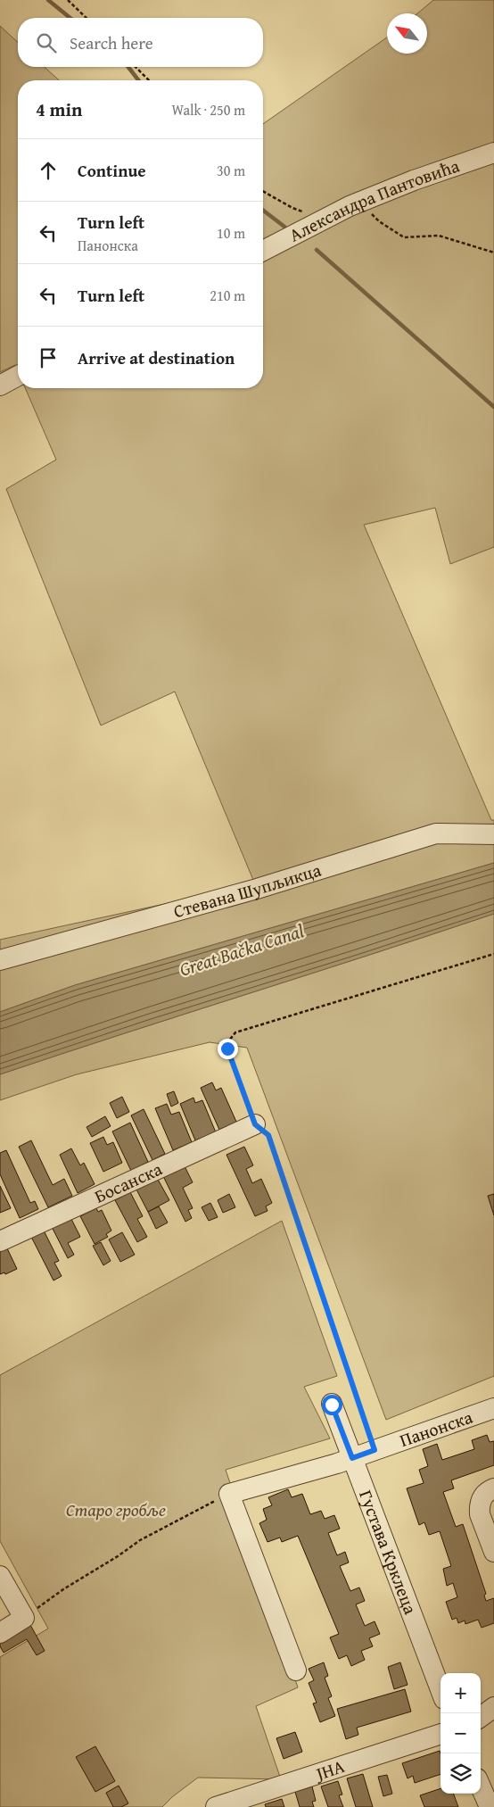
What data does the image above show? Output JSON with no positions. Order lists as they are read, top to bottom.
{
  "streets": {
    "street": [
      "Александра Пантовића",
      "Стевана Шупљикца",
      "Босанска",
      "Панонска",
      "Густава Крклеца",
      "ЈНА"
    ]
  },
  "crossings": [
    ["Панонска", "Густава Крклеца"]
  ],
  "water": ["Great Bačka Canal"],
  "parks": ["Старо гробље"],
  "north": "top left",
  "page": {
    "search": "Search here",
    "heading": ["4 min", "Walk · 250 m"],
    "list": [
      ["Continue", "30 m"],
      ["Turn left", "Панонска", "10 m"],
      ["Turn left", "210 m"],
      "Arrive at destination"
    ],
    "map_buttons": ["+", "−"]
  }
}
